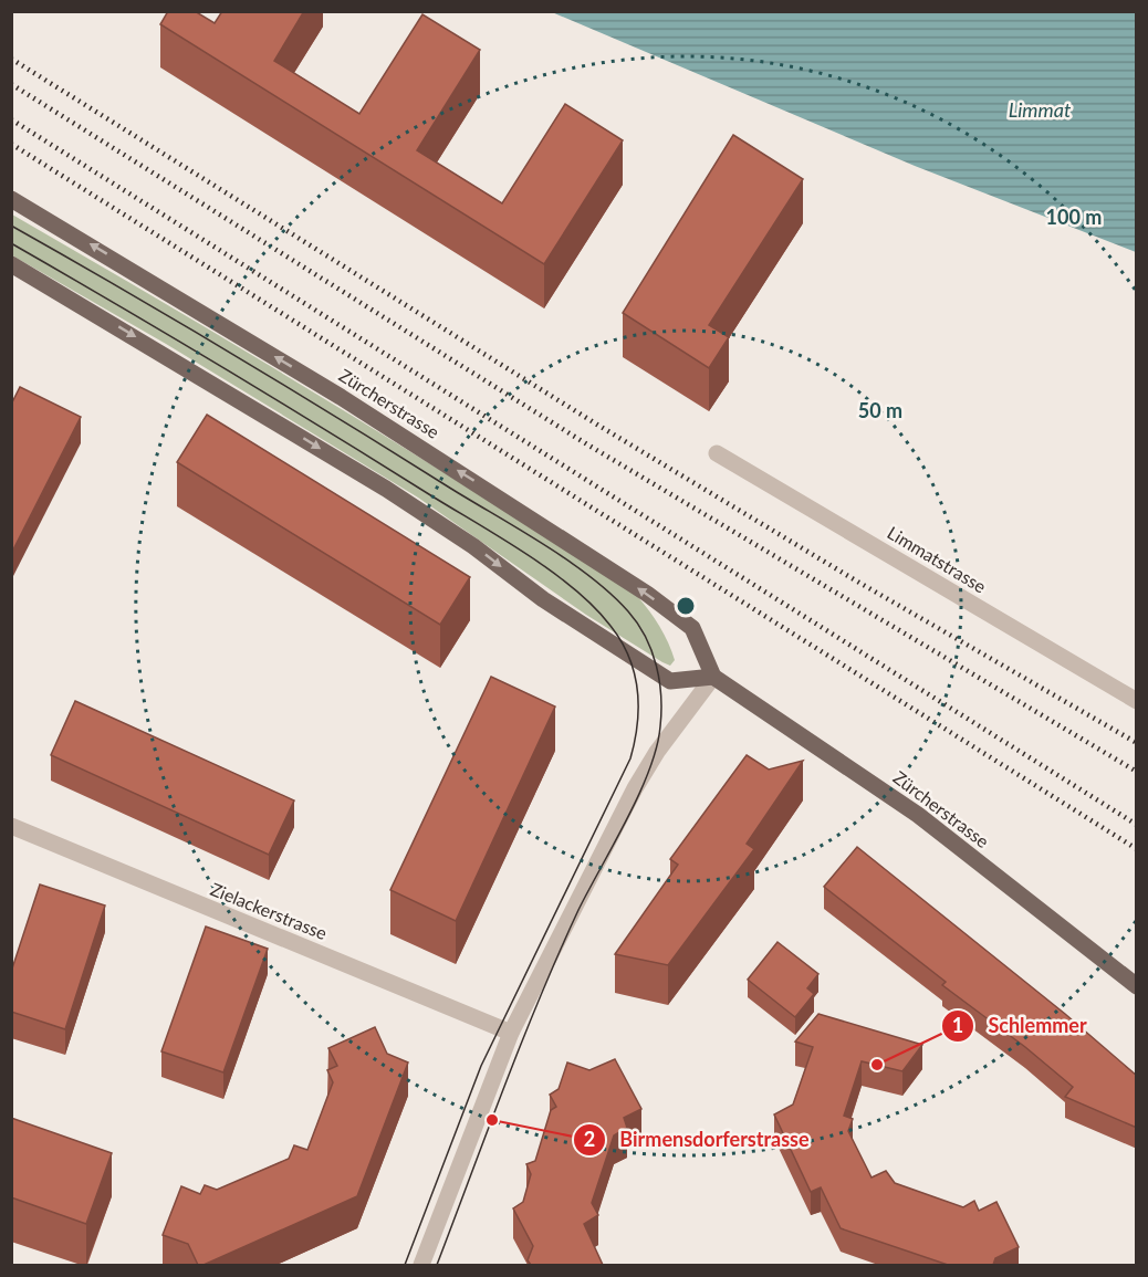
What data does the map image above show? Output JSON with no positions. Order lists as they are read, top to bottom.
{
  "streets": {
    "main road": ["Zürcherstrasse"],
    "street": ["Limmatstrasse", "Zielackerstrasse"]
  },
  "water": ["Limmat"],
  "places": ["Schlemmer", "Birmensdorferstrasse"],
  "rings": ["100 m", "50 m"]
}
